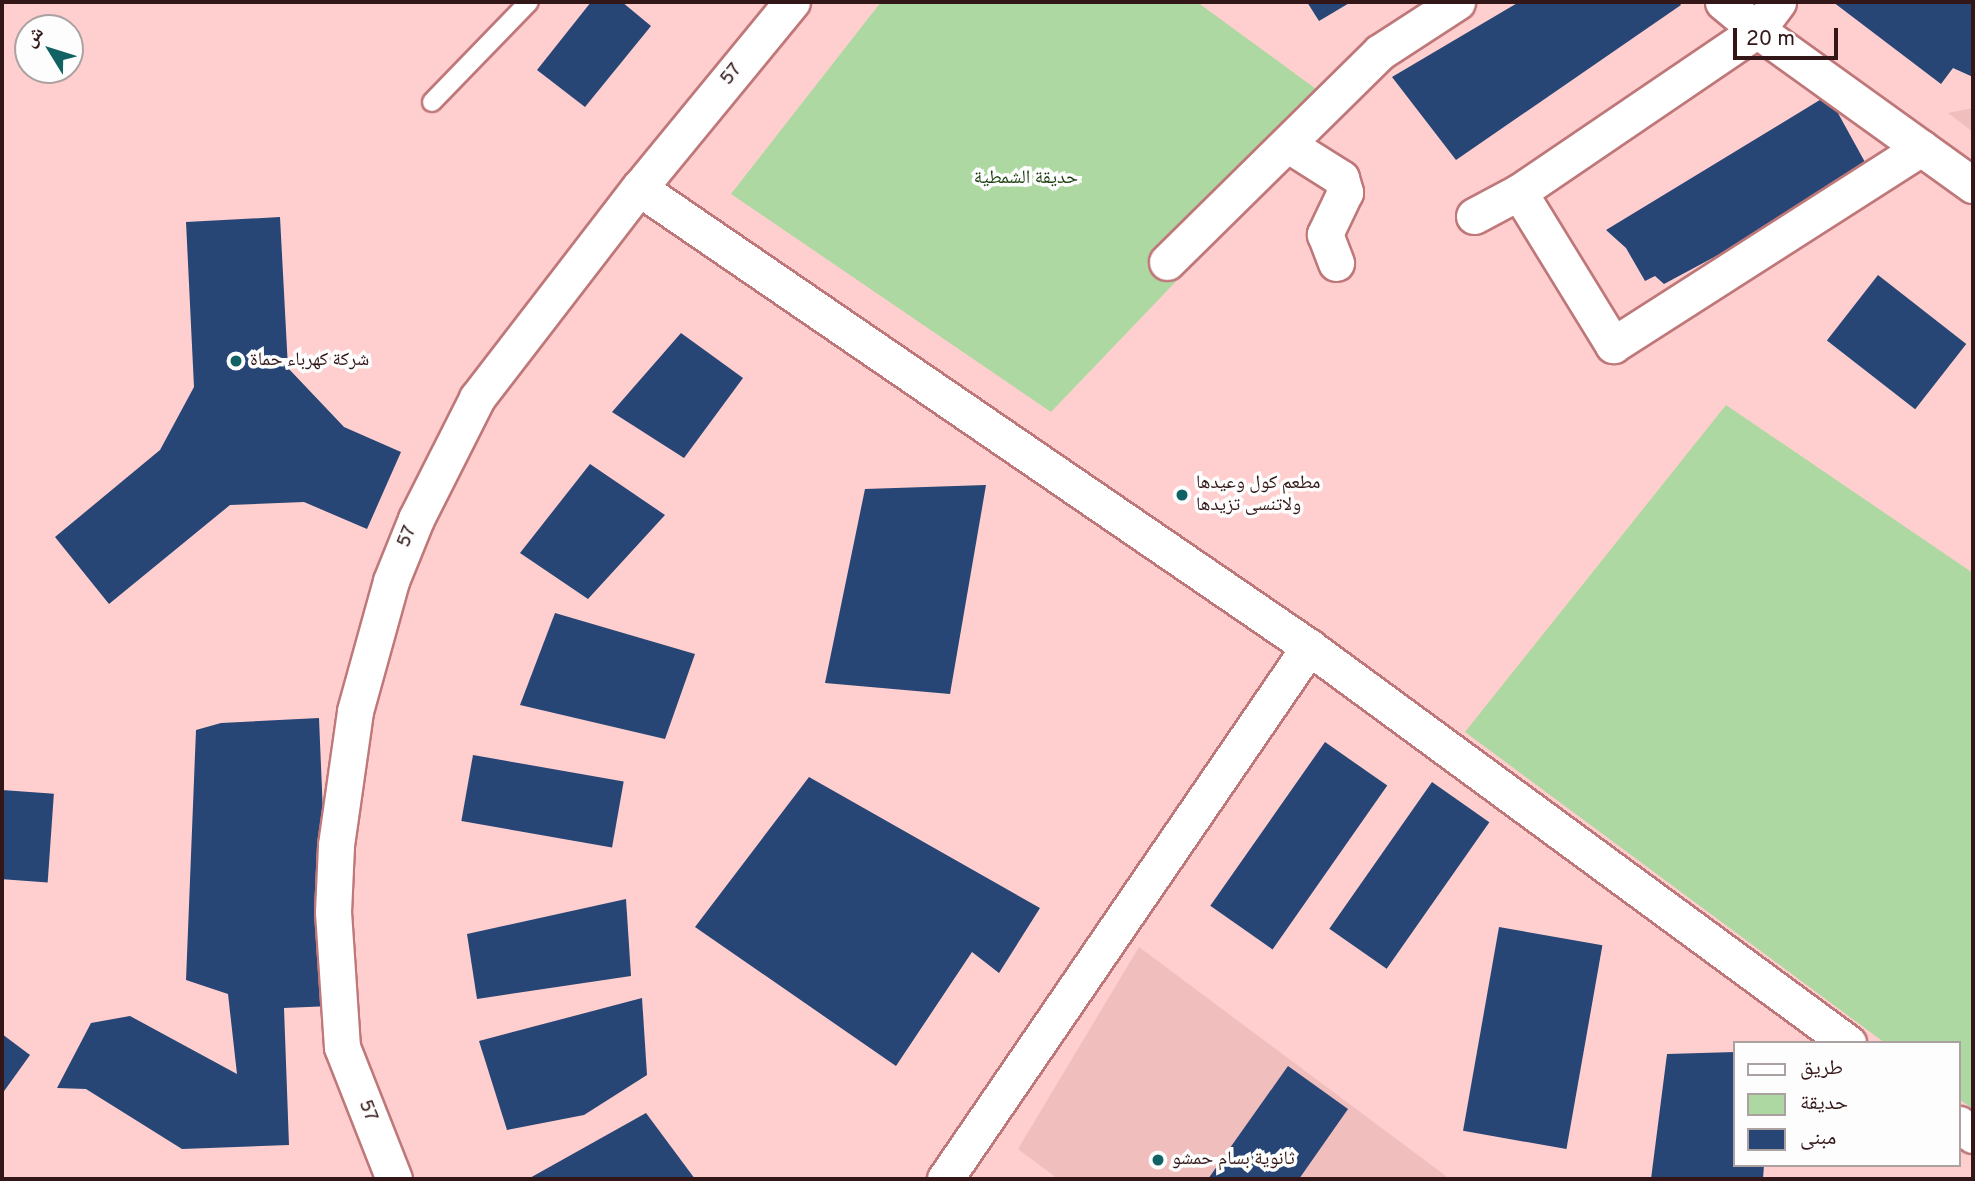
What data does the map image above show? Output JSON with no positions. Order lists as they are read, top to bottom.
{
  "streets": {
    "street": ["57"]
  },
  "parks": ["حديقة الشمطية"],
  "places": ["شركة كهرباء حماة", "مطعم كول وعيدها ولاتنسى تزيدها", "ثانوية بسام حمشو"],
  "legend": ["طريق", "حديقة", "مبنى"],
  "scale_bar": "20 m",
  "north": "top left"
}
